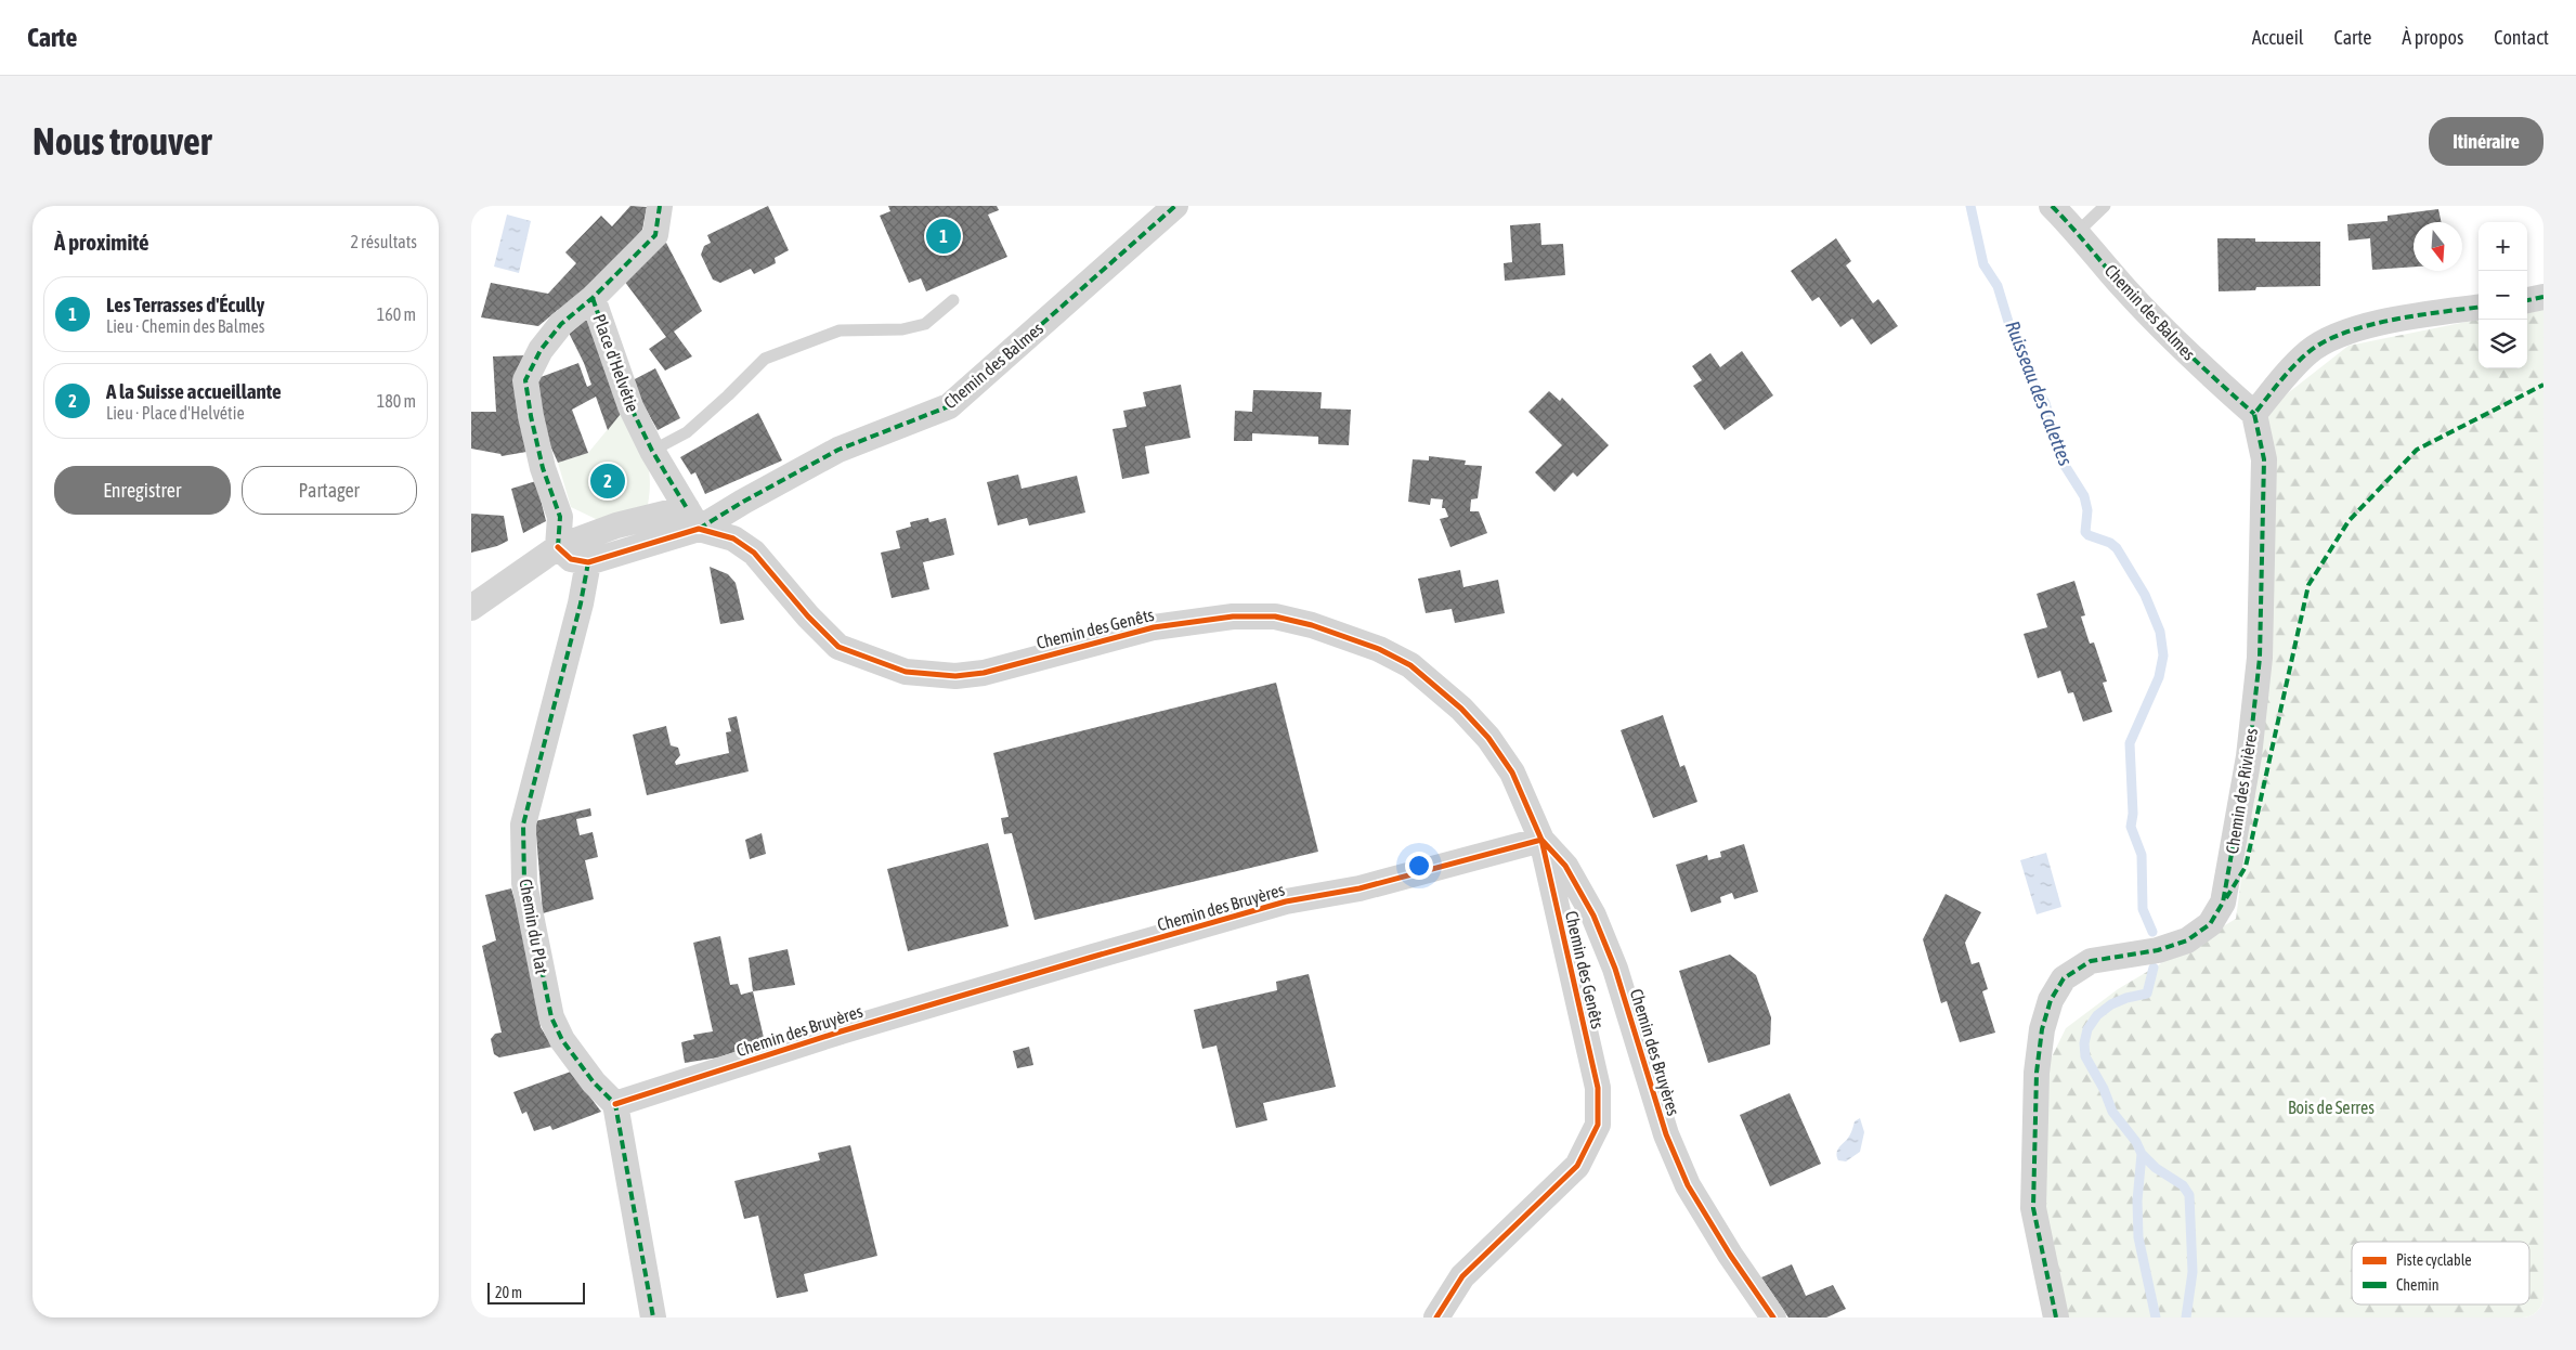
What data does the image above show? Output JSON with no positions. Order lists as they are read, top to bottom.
{
  "streets": {
    "street": [
      "Chemin des Balmes",
      "Place d'Helvétie",
      "Chemin des Genêts",
      "Chemin des Rivières",
      "Chemin des Bruyères",
      "Chemin du Plat"
    ]
  },
  "crossings": [
    ["Chemin des Balmes", "Place d'Helvétie"],
    ["Chemin des Balmes", "Chemin des Genêts"],
    ["Chemin des Balmes", "Chemin des Rivières"],
    ["Place d'Helvétie", "Chemin des Genêts"],
    ["Chemin des Genêts", "Chemin des Bruyères"],
    ["Chemin des Bruyères", "Chemin du Plat"]
  ],
  "water": ["Ruisseau des Calettes"],
  "parks": ["Bois de Serres"],
  "legend": ["Piste cyclable", "Chemin"],
  "scale_bar": "20 m",
  "north": "bottom",
  "page": {
    "header": "Carte",
    "nav": [
      "Accueil",
      "Carte",
      "À propos",
      "Contact"
    ],
    "buttons": [
      "Itinéraire",
      ["Enregistrer", "Partager"]
    ],
    "title": "Nous trouver",
    "heading": ["À proximité", "2 résultats"],
    "pins": ["1", "2"],
    "map_buttons": ["+", "−"],
    "list": [
      {
        "mark": "1",
        "name": "Les Terrasses d'Écully",
        "note": "Lieu · Chemin des Balmes",
        "value": "160 m"
      },
      {
        "mark": "2",
        "name": "A la Suisse accueillante",
        "note": "Lieu · Place d'Helvétie",
        "value": "180 m"
      }
    ],
    "scale": "20 m"
  }
}
